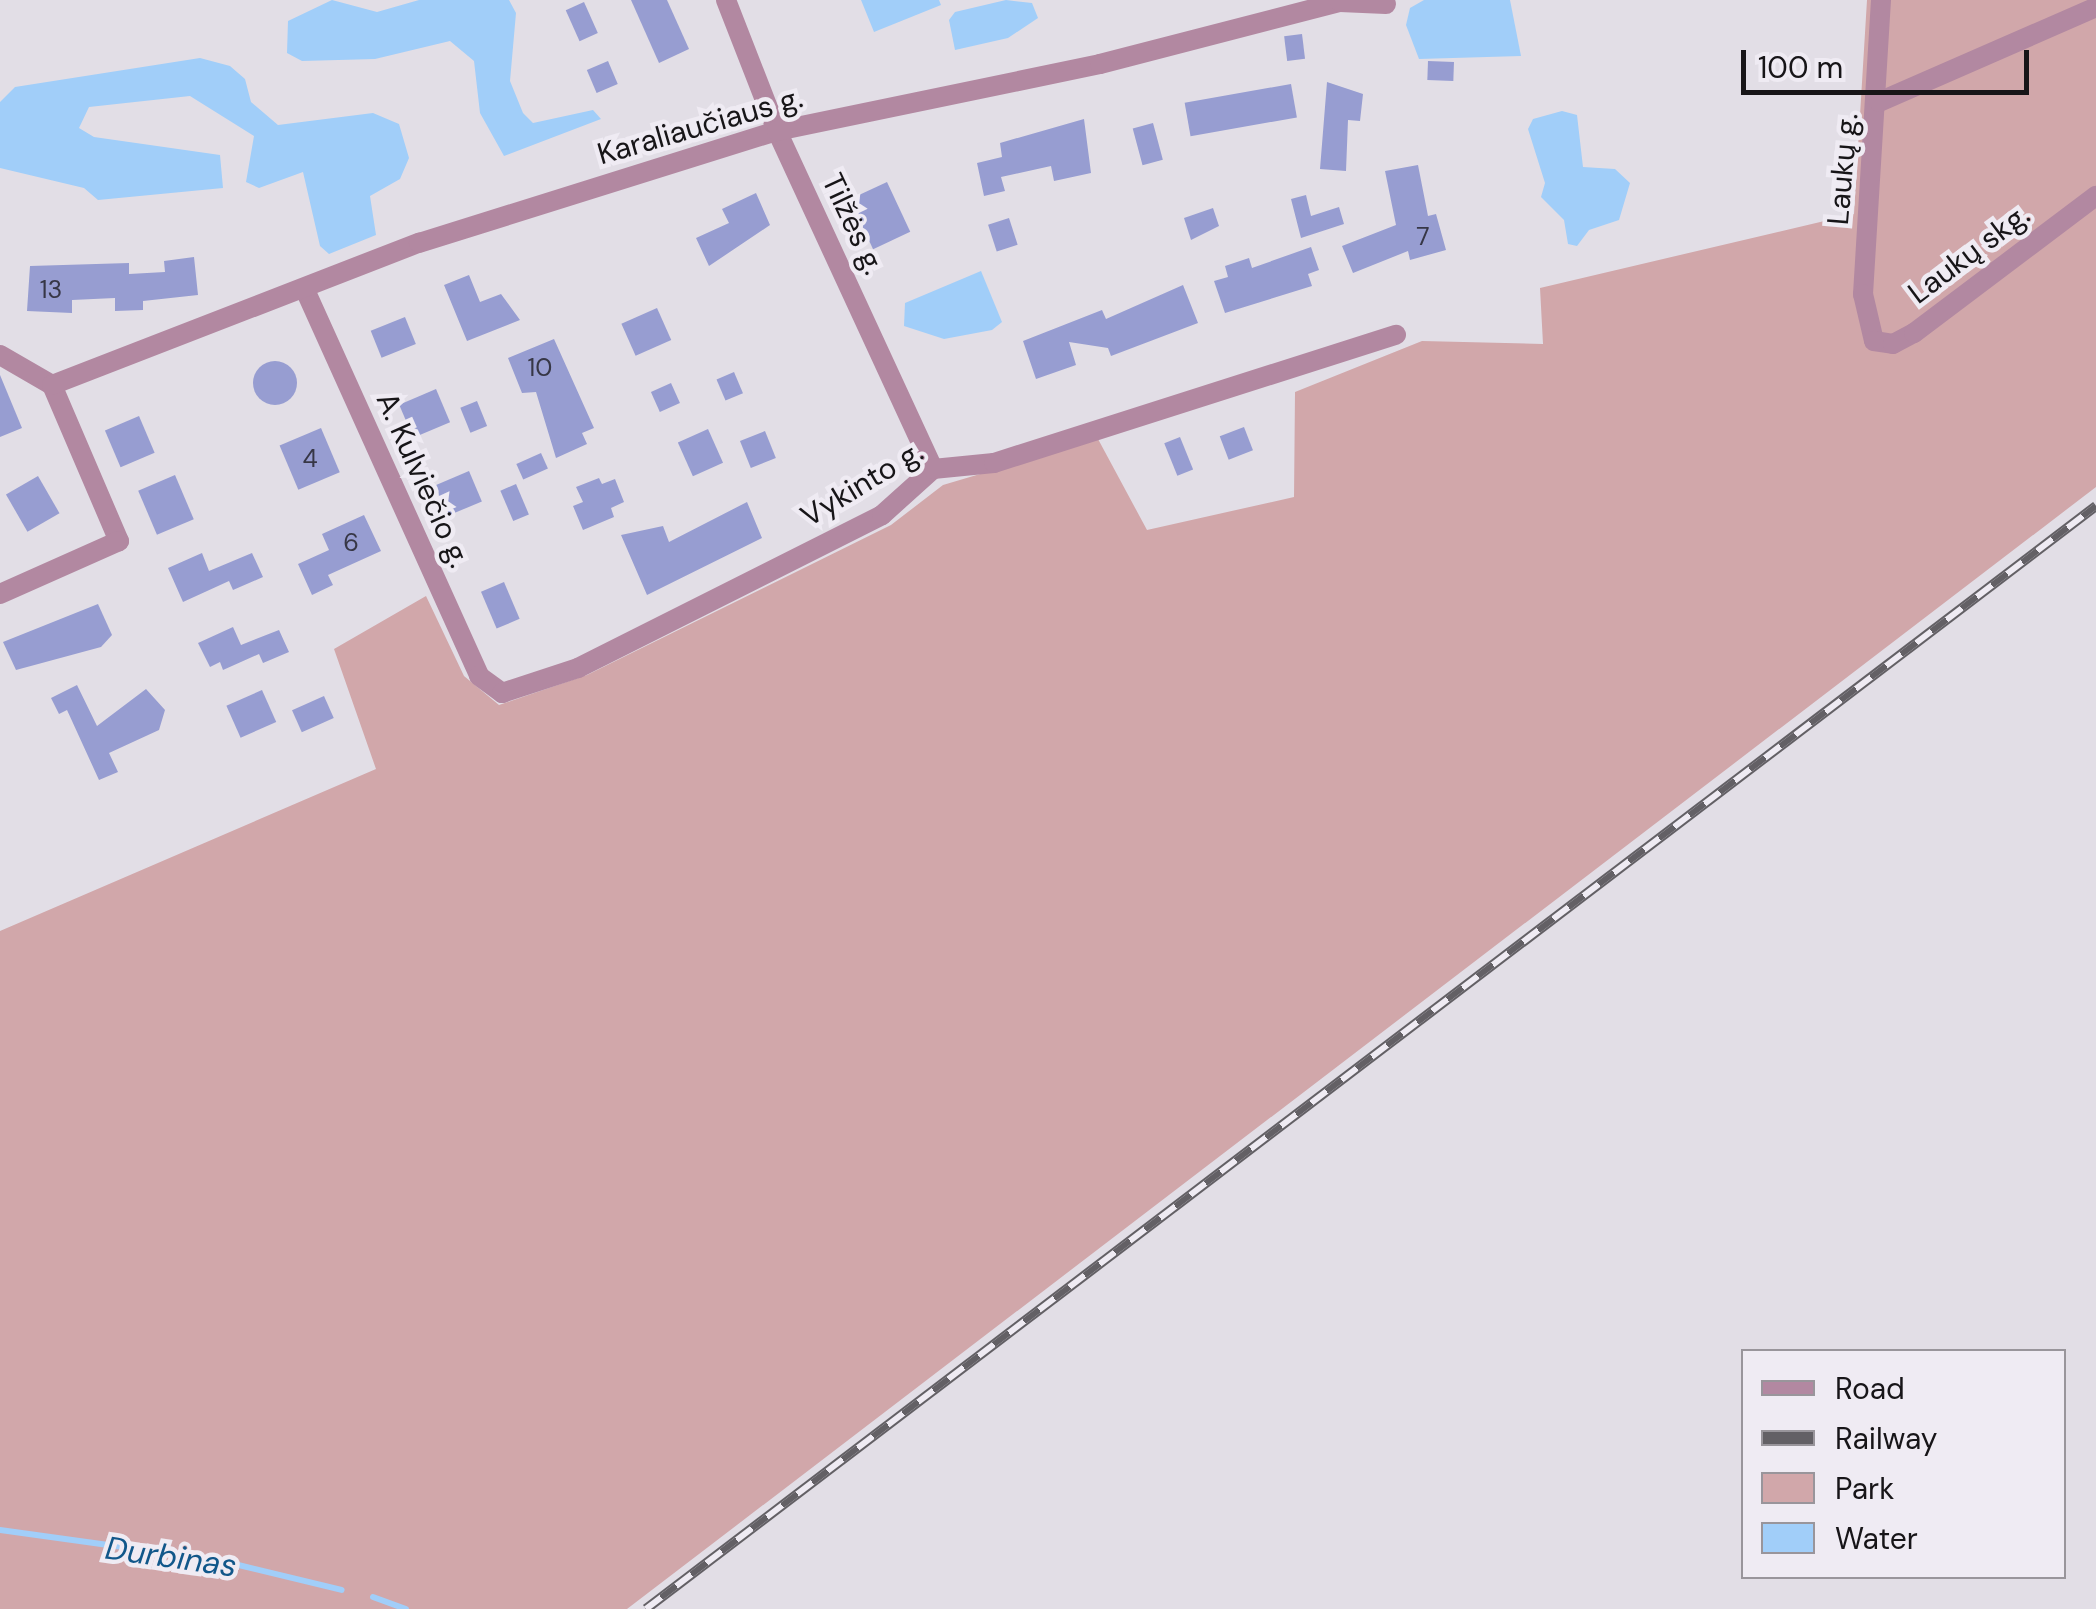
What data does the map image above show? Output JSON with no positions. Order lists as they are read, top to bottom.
{
  "streets": {
    "street": [
      "Karaliaučiaus g.",
      "Laukų g.",
      "Tilžės g.",
      "Laukų skg.",
      "A. Kulviečio g.",
      "Vykinto g."
    ]
  },
  "crossings": [
    ["Karaliaučiaus g.", "Tilžės g."],
    ["Karaliaučiaus g.", "A. Kulviečio g."],
    ["Laukų g.", "Laukų skg."],
    ["Tilžės g.", "Vykinto g."],
    ["A. Kulviečio g.", "Vykinto g."]
  ],
  "water": ["Durbinas"],
  "house_numbers": [
    "7",
    "13",
    "10",
    "4",
    "6"
  ],
  "legend": [
    "Road",
    "Railway",
    "Park",
    "Water"
  ],
  "scale_bar": "100 m"
}
